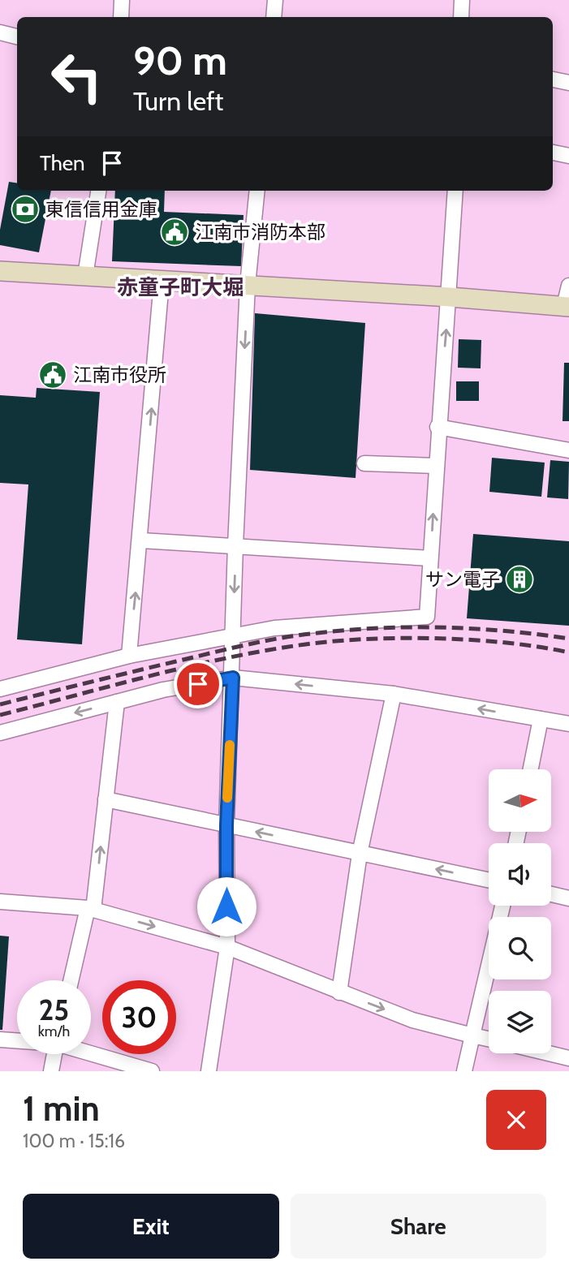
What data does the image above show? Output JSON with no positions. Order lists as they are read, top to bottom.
{
  "districts": ["赤童子町大堀"],
  "places": {
    "bank": ["東信信用金庫"],
    "public building": ["江南市消防本部", "江南市役所"],
    "building": ["サン電子"]
  },
  "north": "right",
  "page": {
    "turn": ["90 m", "Turn left"],
    "then": "Then",
    "speed": "25 km/h",
    "limit": "30",
    "heading": ["1 min", "100 m · 15:16"],
    "buttons": ["Exit", "Share"]
  }
}
